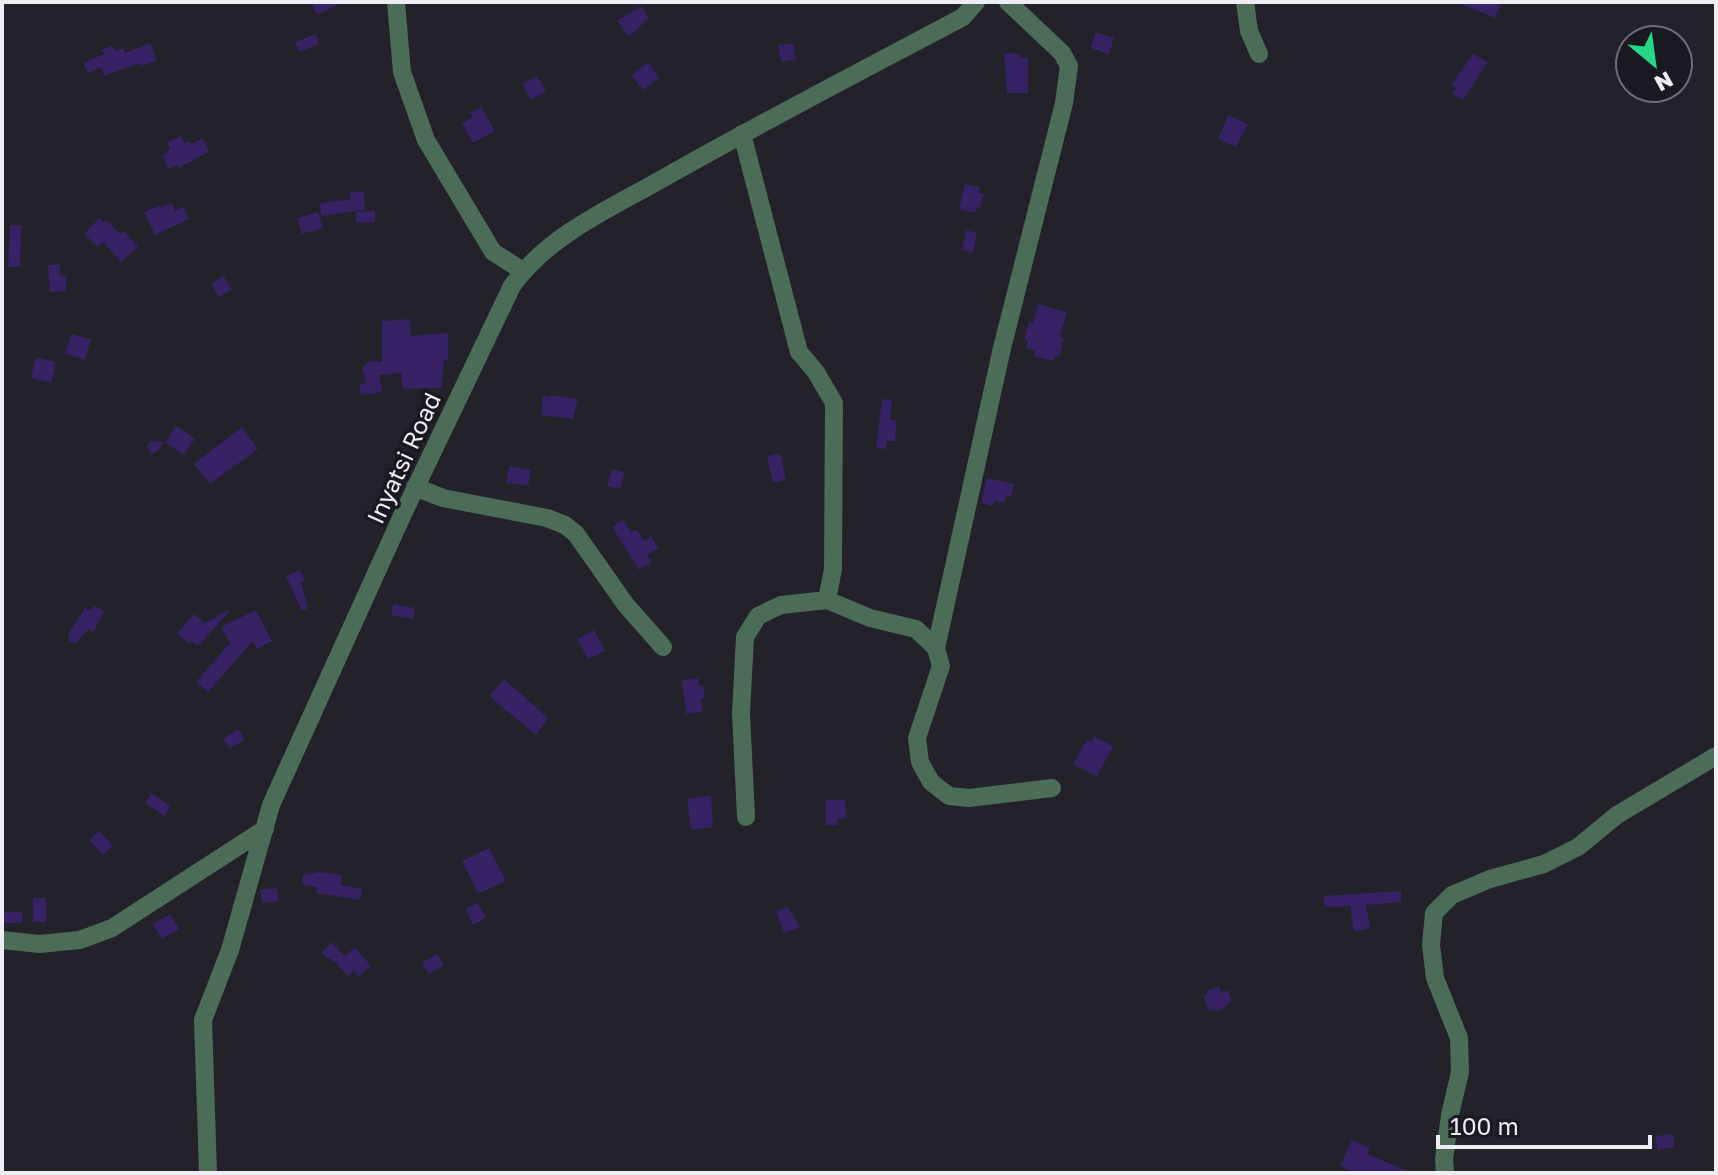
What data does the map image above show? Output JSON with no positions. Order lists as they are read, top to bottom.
{
  "streets": {
    "street": ["Inyatsi Road"]
  },
  "scale_bar": "100 m",
  "north": "bottom right"
}
